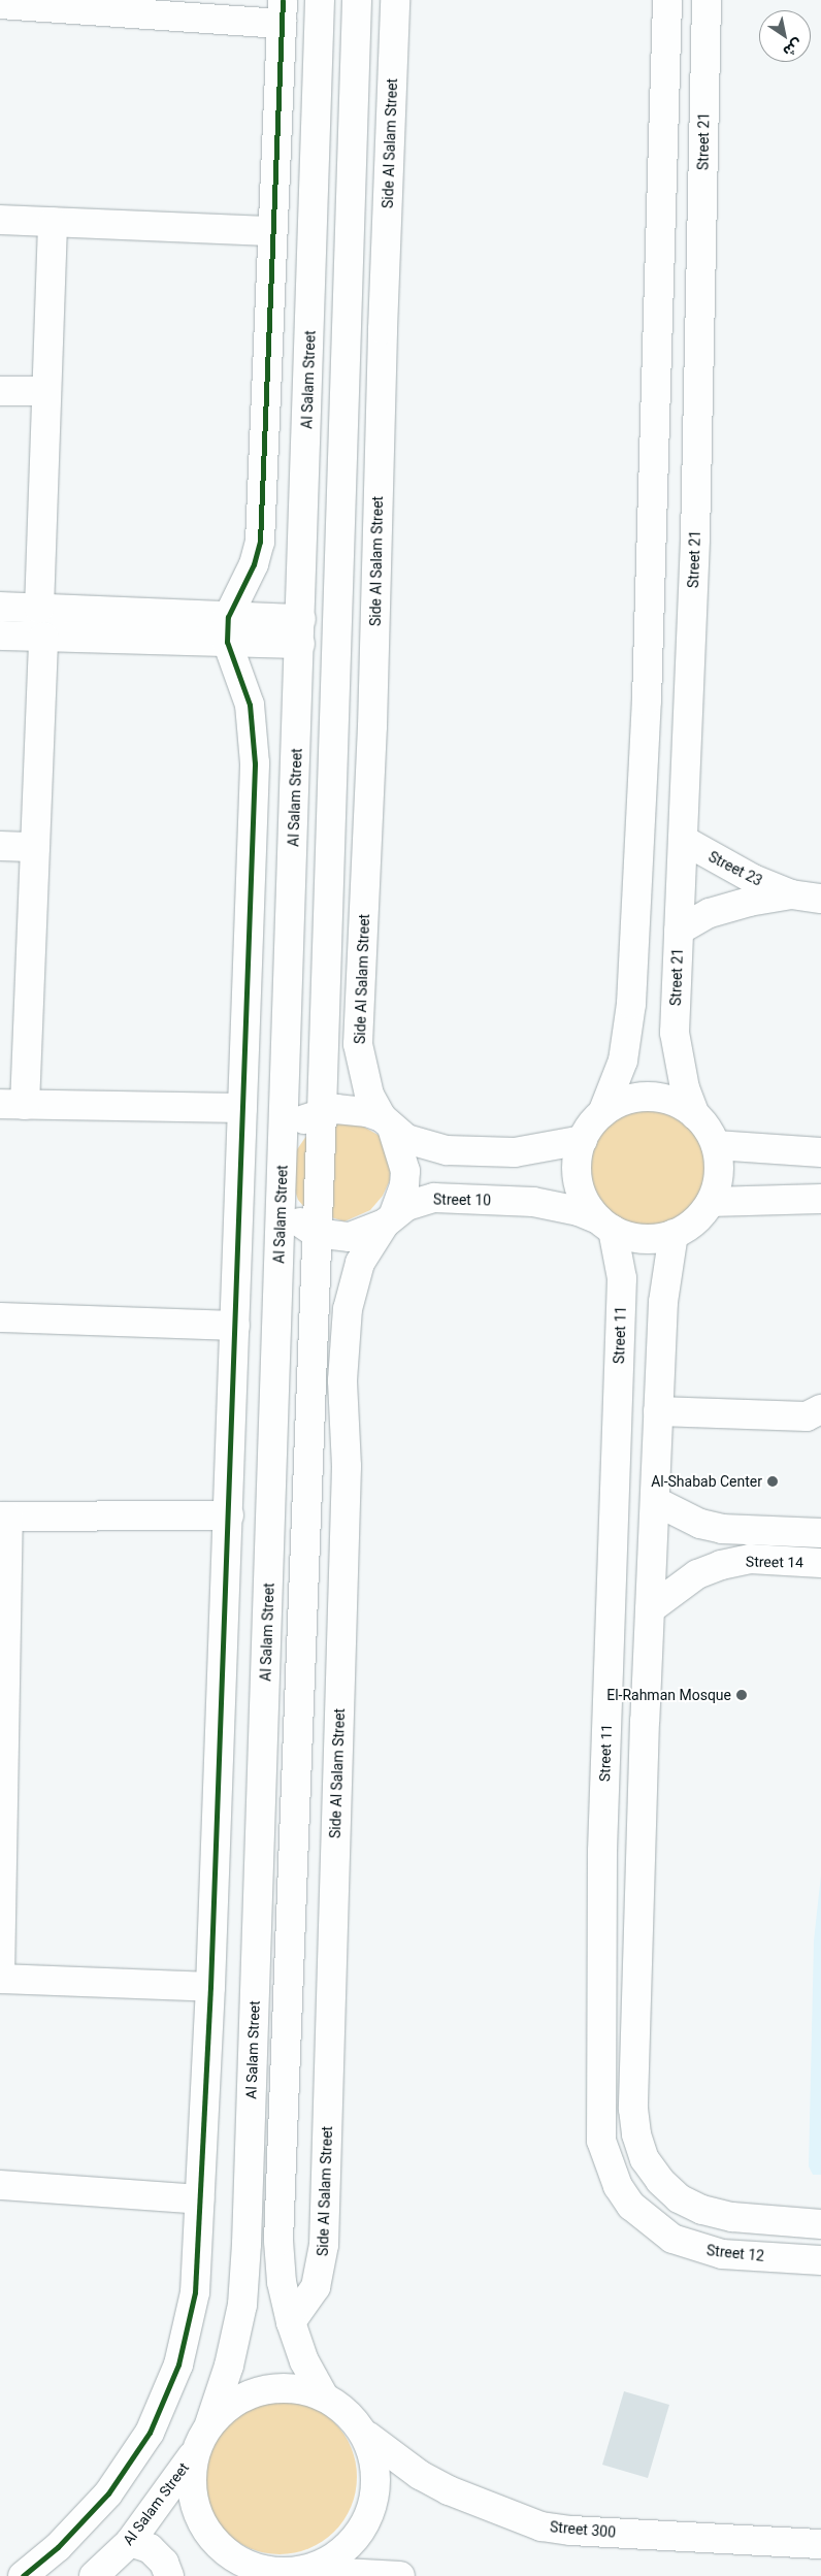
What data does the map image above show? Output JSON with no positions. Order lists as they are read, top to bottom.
{
  "streets": {
    "street": [
      "Street 21",
      "Side Al Salam Street",
      "Al Salam Street",
      "Street 23",
      "Street 10",
      "Street 11",
      "Street 14",
      "Street 12",
      "Street 300"
    ]
  },
  "crossings": [
    ["Street 21", "Street 23"],
    ["Street 21", "Street 10"],
    ["Street 21", "Street 11"],
    ["Side Al Salam Street", "Street 10"],
    ["Street 10", "Street 11"],
    ["Street 11", "Street 12"]
  ],
  "places": ["Al-Shabab Center", "El-Rahman Mosque"],
  "north": "bottom right"
}
